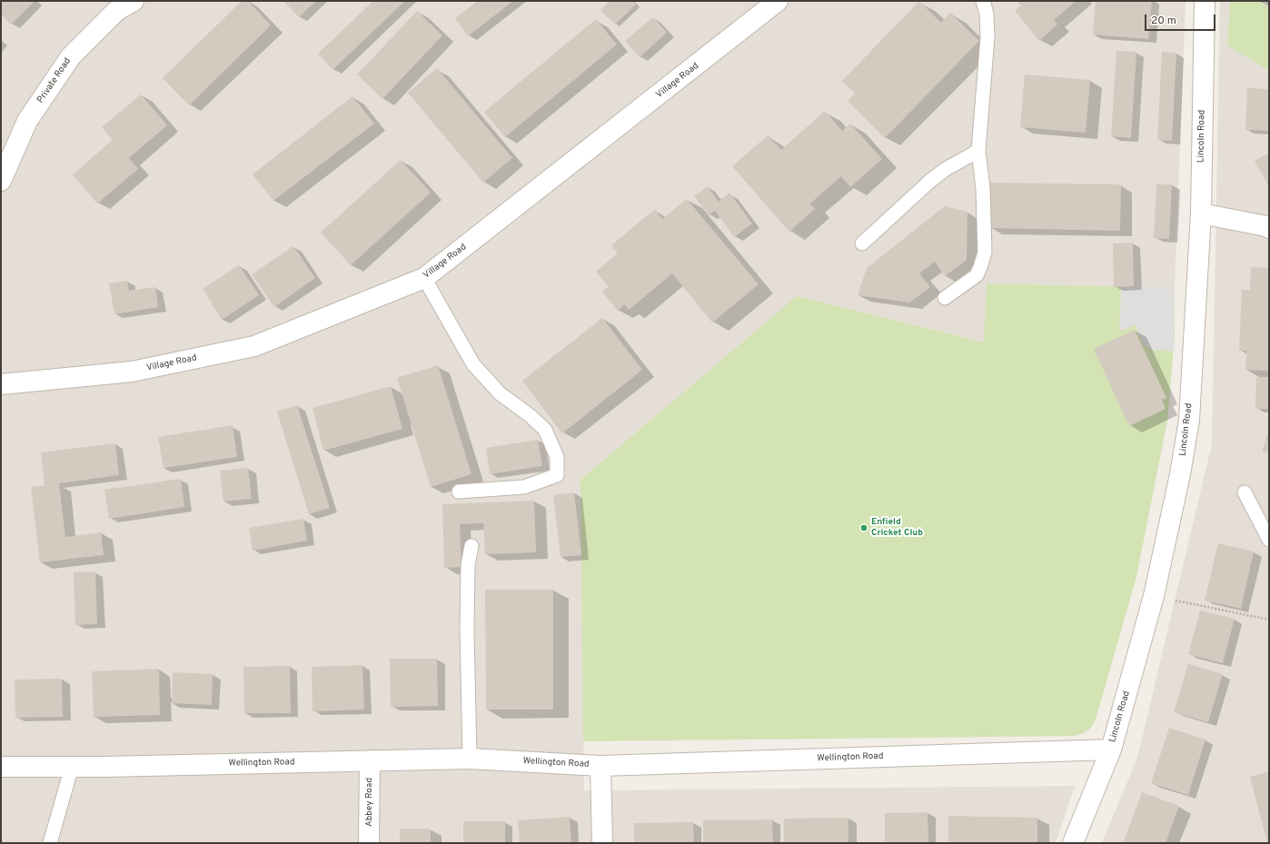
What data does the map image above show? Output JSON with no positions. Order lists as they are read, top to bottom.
{
  "streets": {
    "street": [
      "Private Road",
      "Village Road",
      "Lincoln Road",
      "Wellington Road",
      "Abbey Road"
    ]
  },
  "crossings": [
    ["Lincoln Road", "Wellington Road"],
    ["Wellington Road", "Abbey Road"]
  ],
  "places": ["Enfield Cricket Club"],
  "scale_bar": "20 m"
}
